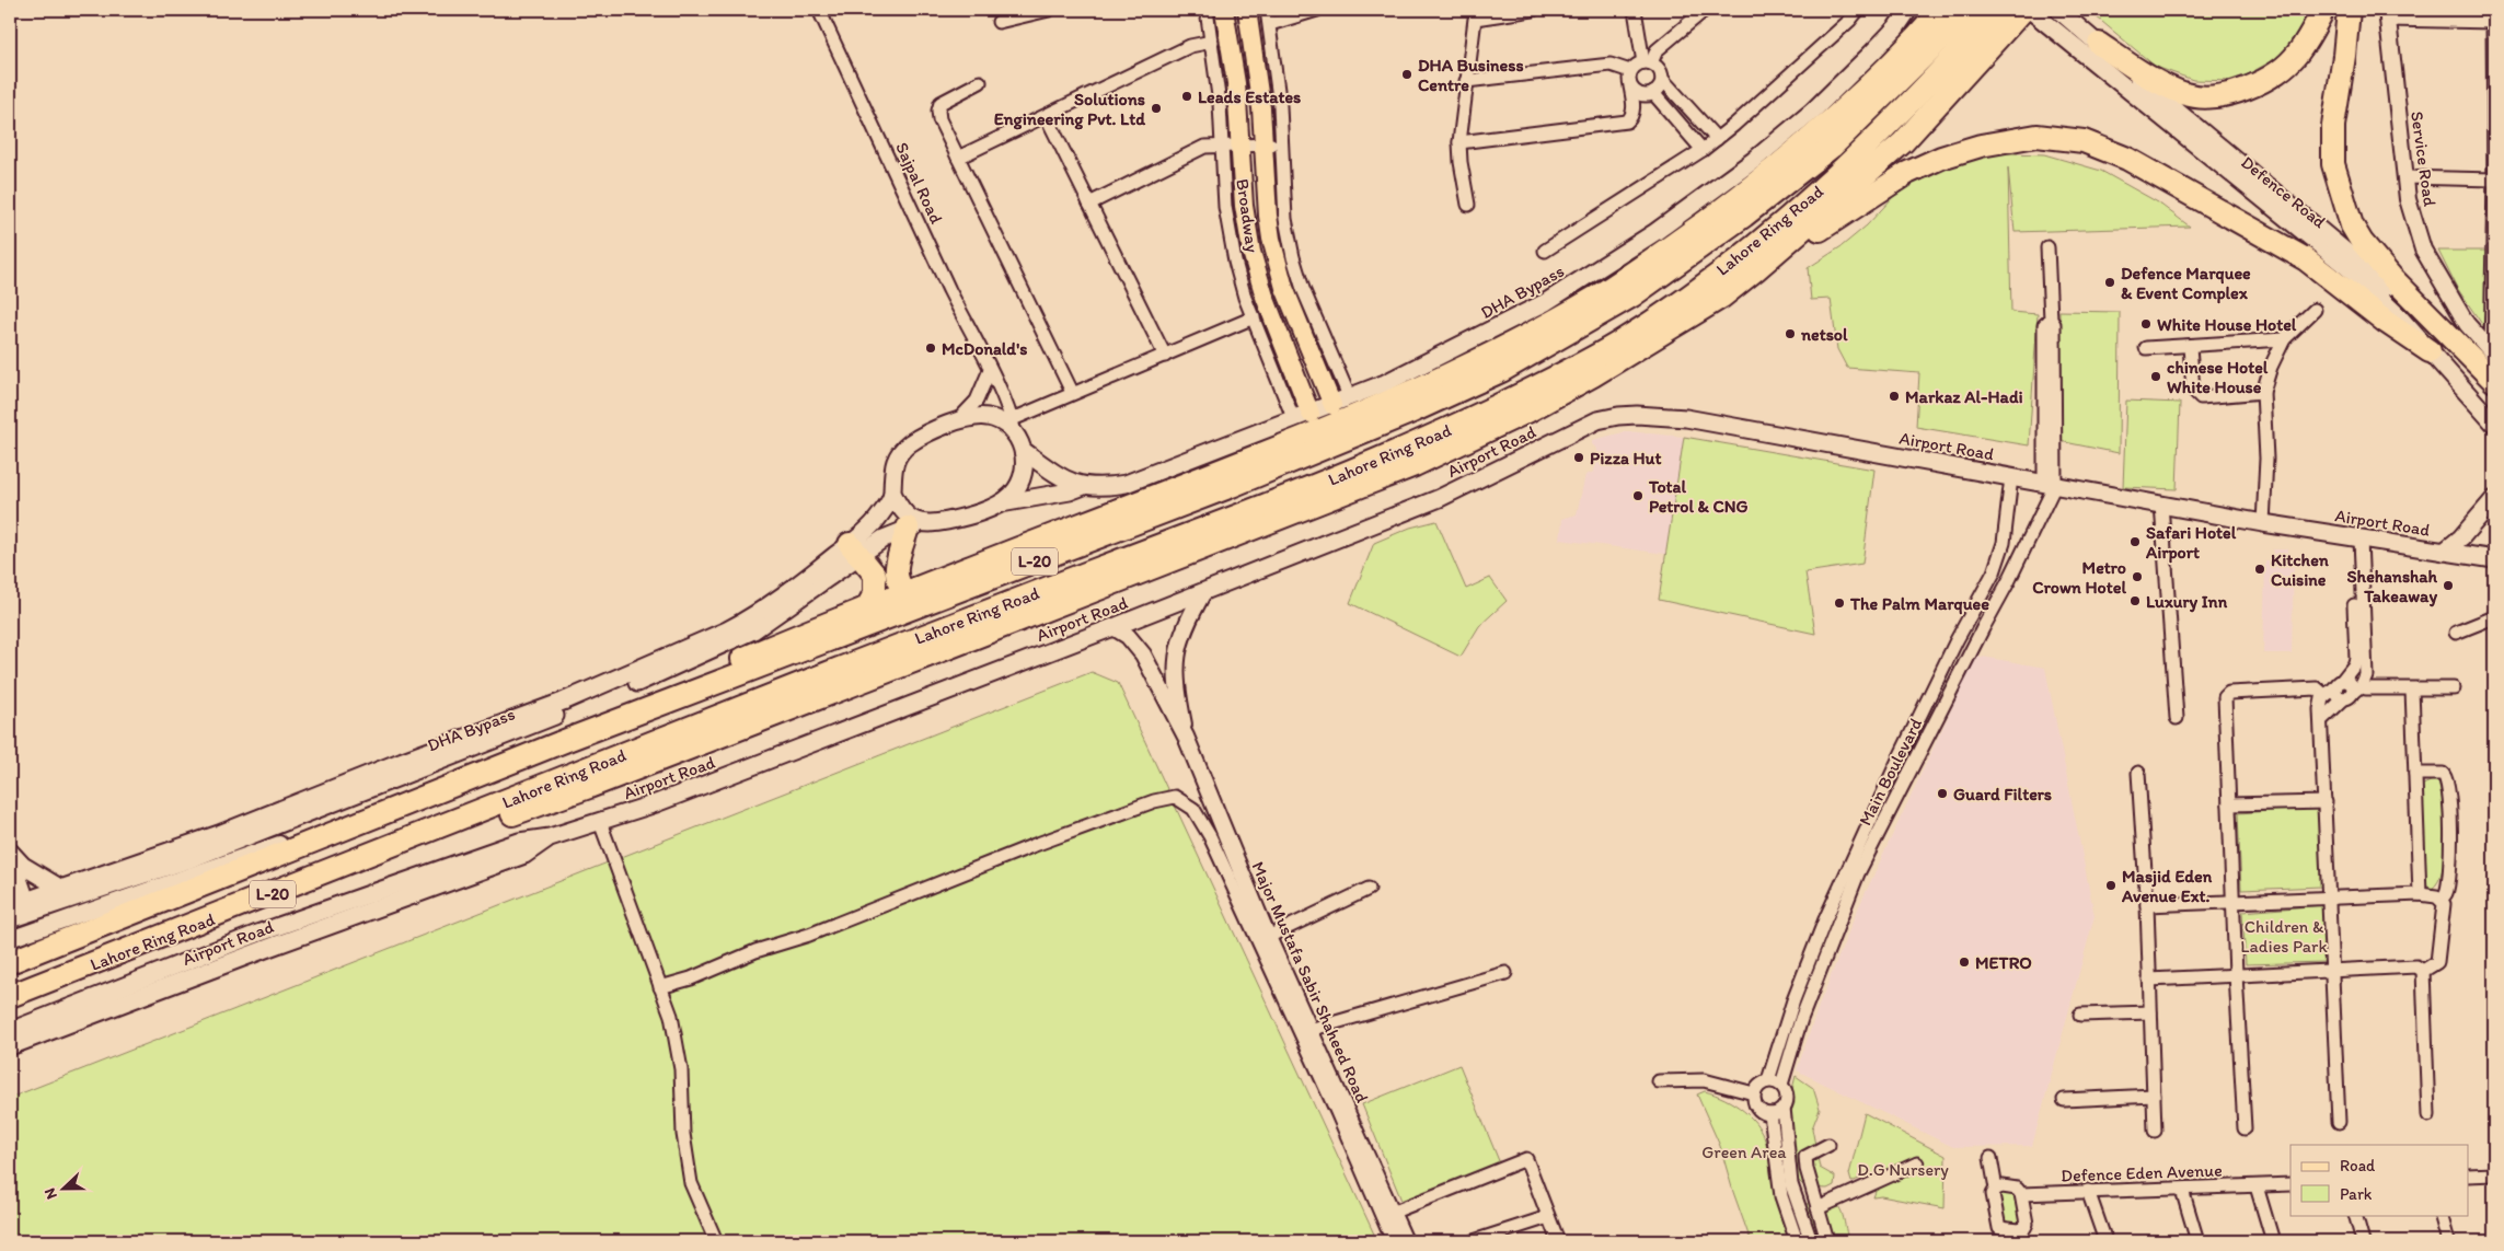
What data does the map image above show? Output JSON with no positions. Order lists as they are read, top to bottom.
{
  "streets": {
    "highway": ["Lahore Ring Road", "L-20"],
    "main road": [
      "Defence Road",
      "Broadway",
      "DHA Bypass",
      "Airport Road"
    ],
    "street": [
      "Service Road",
      "Sajpal Road",
      "Main Boulevard",
      "Major Mustafa Sabir Shaheed Road",
      "Defence Eden Avenue"
    ]
  },
  "crossings": [
    ["Sajpal Road", "DHA Bypass"],
    ["Broadway", "DHA Bypass"],
    ["Airport Road", "Main Boulevard"]
  ],
  "parks": ["Children & Ladies Park", "Green Area", "D.G Nursery"],
  "places": [
    "DHA Business Centre",
    "Leads Estates",
    "Solutions Engineering Pvt. Ltd",
    "Defence Marquee & Event Complex",
    "White House Hotel",
    "netsol",
    "McDonald's",
    "chinese Hotel White House",
    "Markaz Al-Hadi",
    "Pizza Hut",
    "Total Petrol & CNG",
    "Safari Hotel Airport",
    "Kitchen Cuisine",
    "Metro Crown Hotel",
    "Shehanshah Takeaway",
    "Luxury Inn",
    "The Palm Marquee",
    "Guard Filters",
    "Masjid Eden Avenue Ext.",
    "METRO"
  ],
  "legend": ["Road", "Park"],
  "north": "left"
}
